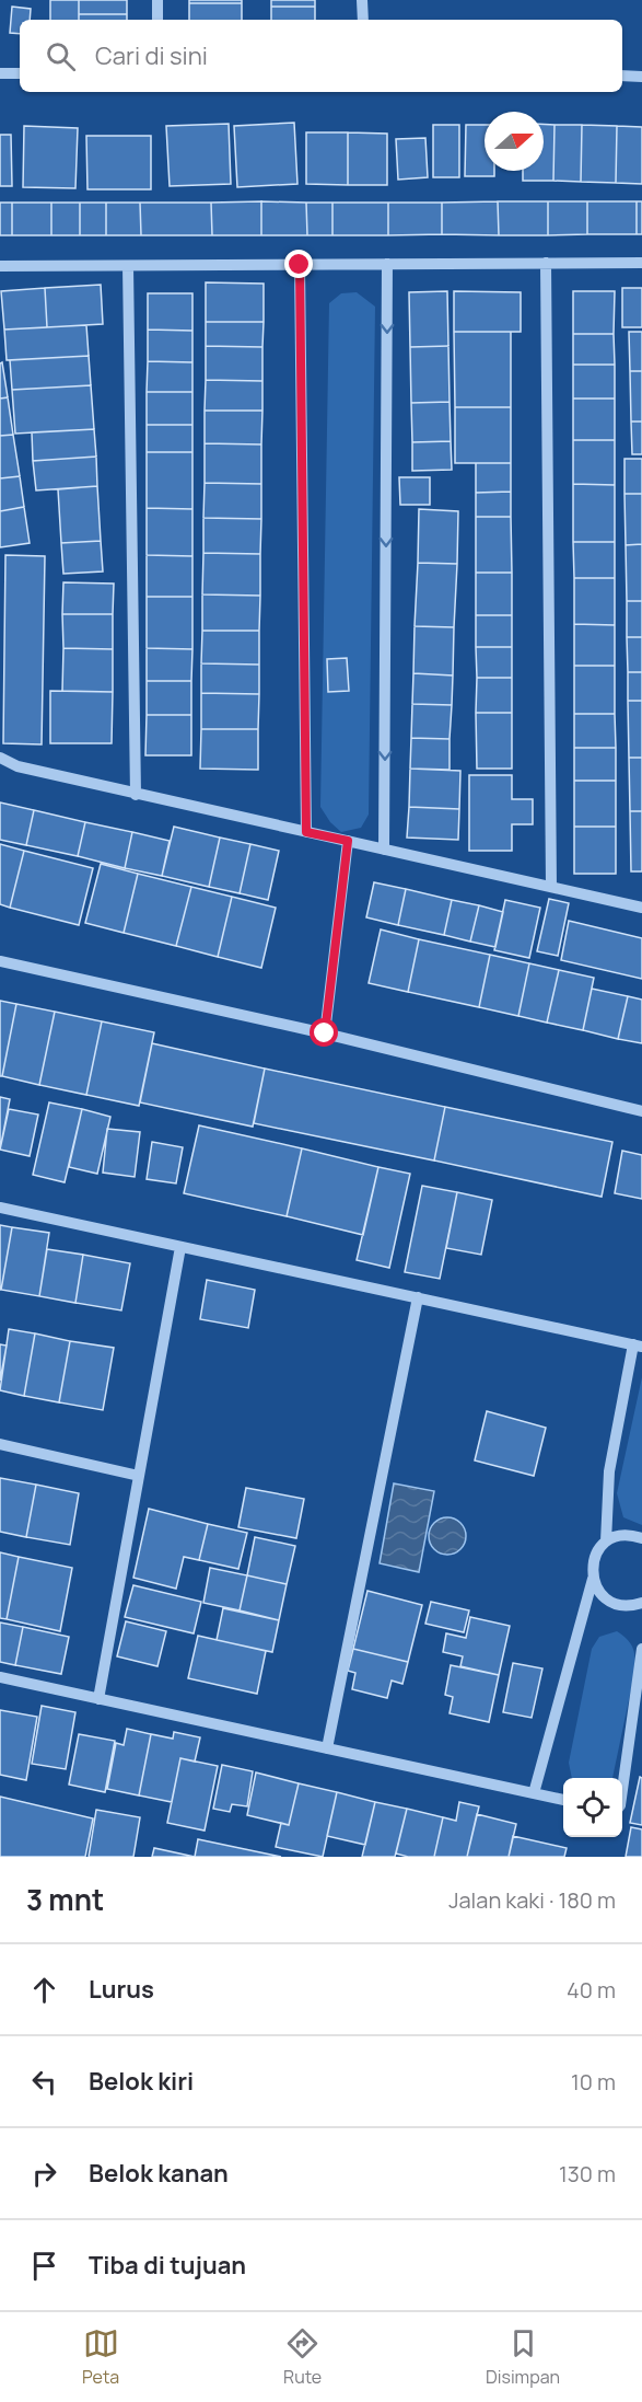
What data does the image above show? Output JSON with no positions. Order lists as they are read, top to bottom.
{
  "north": "right",
  "page": {
    "search": "Cari di sini",
    "heading": ["3 mnt", "Jalan kaki · 180 m"],
    "list": [
      ["Lurus", "40 m"],
      ["Belok kiri", "10 m"],
      ["Belok kanan", "130 m"],
      "Tiba di tujuan"
    ],
    "nav": ["Peta", "Rute", "Disimpan"]
  }
}
